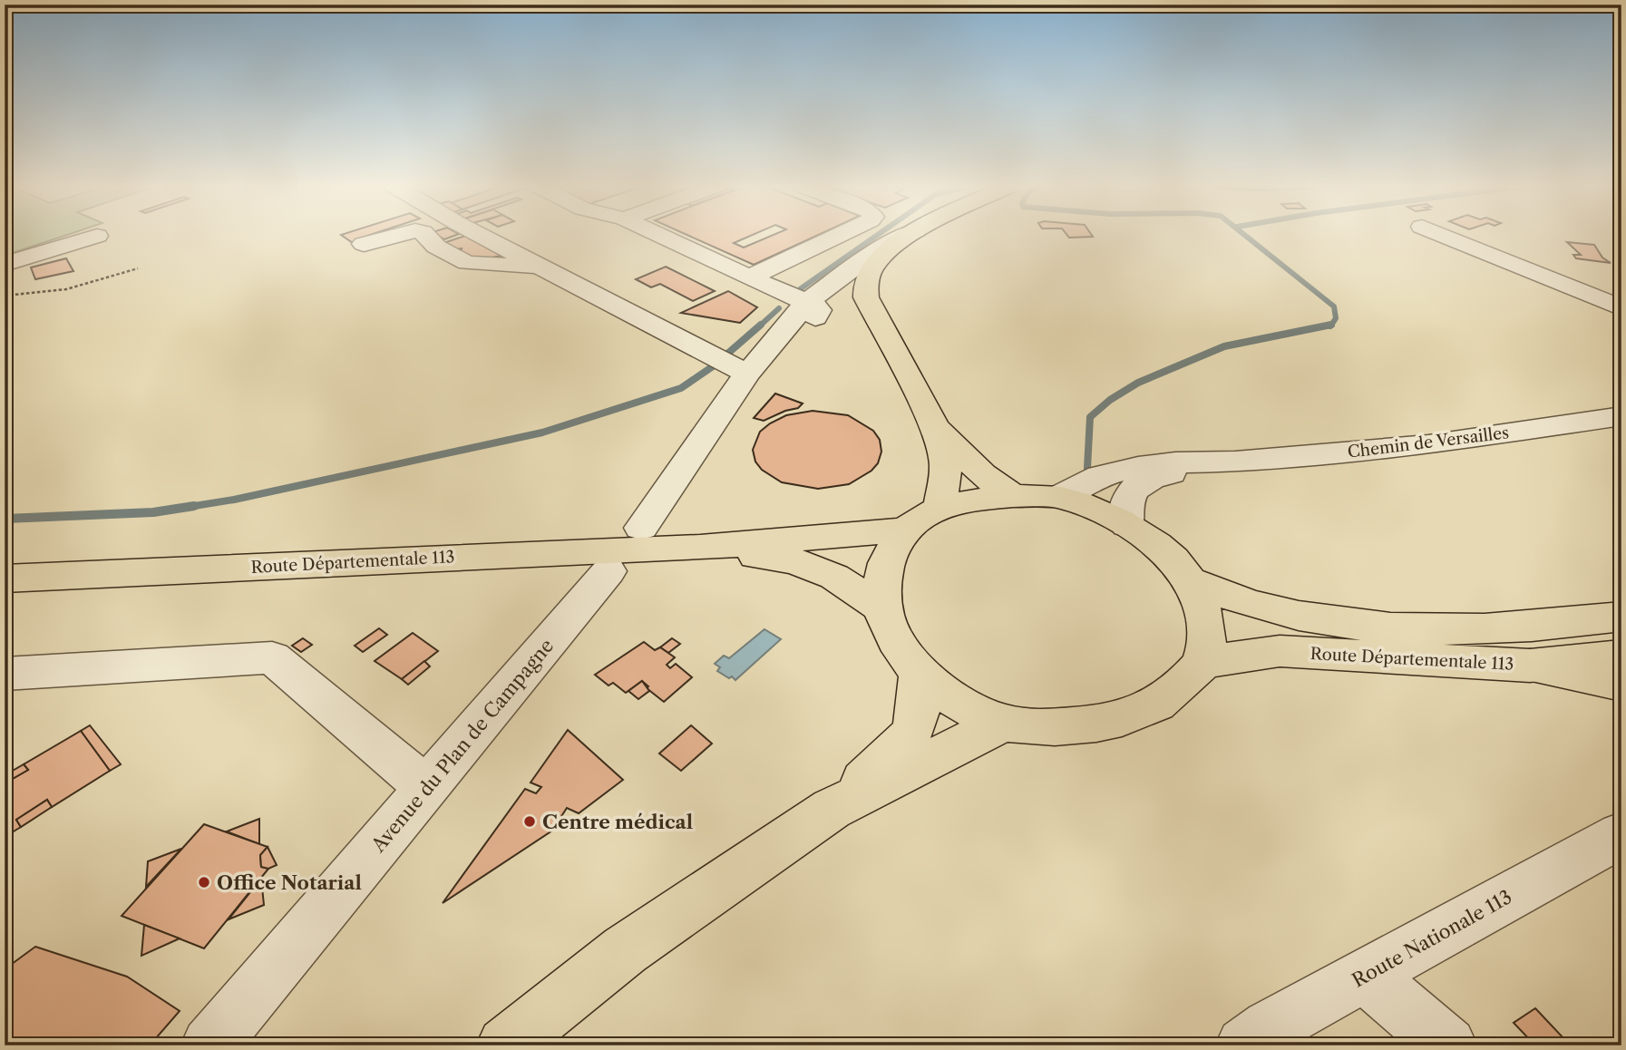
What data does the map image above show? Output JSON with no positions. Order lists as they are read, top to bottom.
{
  "streets": {
    "main road": ["Route Départementale 113"],
    "street": ["Chemin de Versailles", "Avenue du Plan de Campagne", "Route Nationale 113"]
  },
  "crossings": [
    ["Chemin de Versailles", "Route Départementale 113"]
  ],
  "places": ["Centre médical", "Office Notarial"]
}
